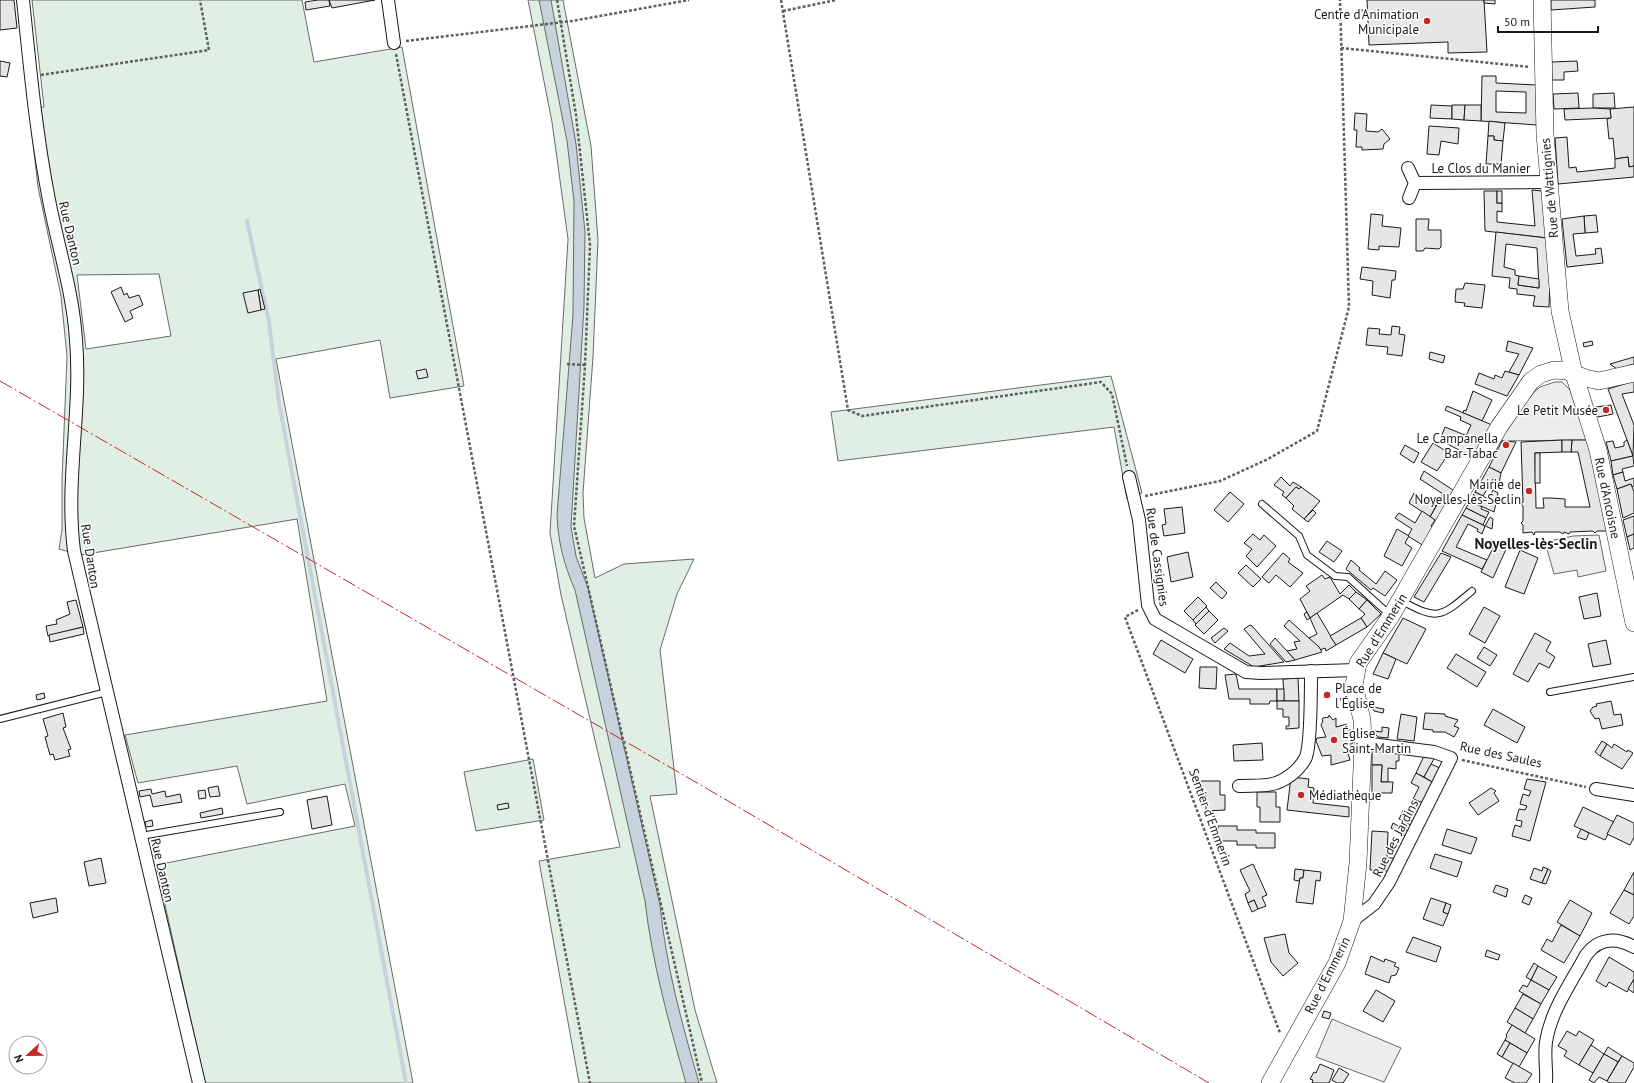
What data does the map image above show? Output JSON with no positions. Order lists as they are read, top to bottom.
{
  "streets": {
    "main road": ["Rue de Wattignies", "Rue d'Ancoisne", "Rue d'Emmerin"],
    "street": [
      "Le Clos du Manier",
      "Rue Danton",
      "Rue de Cassignies",
      "Rue des Saules",
      "Rue des Jardins"
    ],
    "path": ["Sentier d'Emmerin"]
  },
  "crossings": [
    ["Le Clos du Manier", "Rue de Wattignies"],
    ["Rue de Wattignies", "Rue d'Ancoisne"],
    ["Rue de Wattignies", "Rue d'Emmerin"],
    ["Rue d'Ancoisne", "Rue d'Emmerin"],
    ["Rue de Cassignies", "Rue d'Emmerin"],
    ["Rue de Cassignies", "Sentier d'Emmerin"],
    ["Rue d'Emmerin", "Rue des Saules"],
    ["Rue d'Emmerin", "Sentier d'Emmerin"],
    ["Rue d'Emmerin", "Rue des Jardins"],
    ["Rue des Saules", "Rue des Jardins"]
  ],
  "districts": ["Noyelles-lès-Seclin"],
  "places": [
    "Centre d'Animation Municipale",
    "Le Petit Musée",
    "Le Campanella Bar-Tabac",
    "Mairie de Noyelles-lès-Seclin",
    "Place de l'Église",
    "Église Saint-Martin",
    "Médiathèque"
  ],
  "scale_bar": "50 m",
  "north": "left"
}
